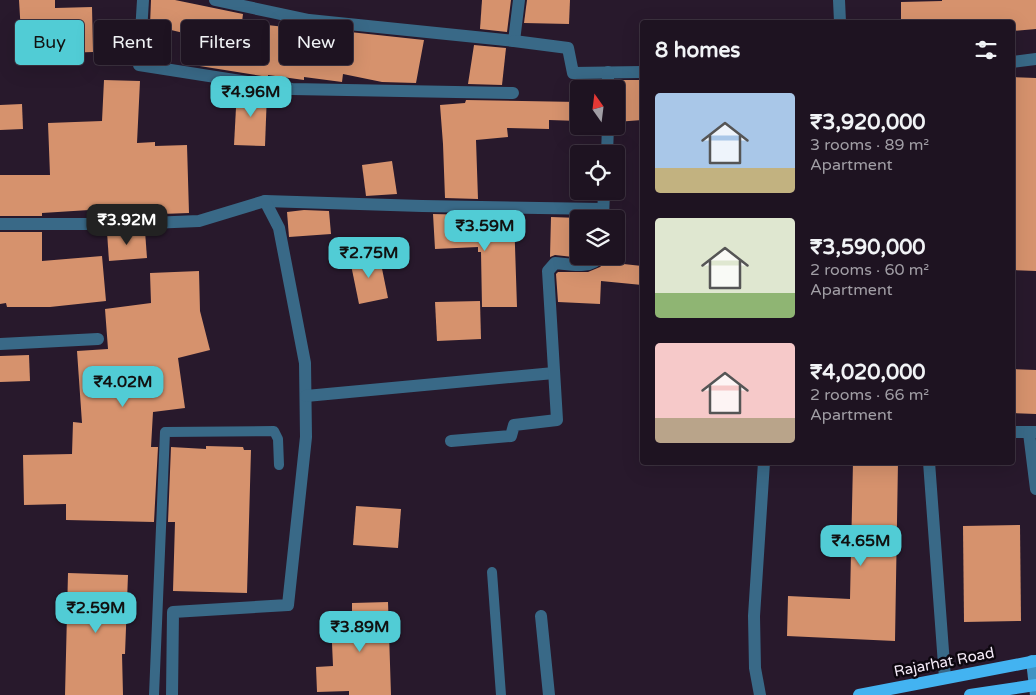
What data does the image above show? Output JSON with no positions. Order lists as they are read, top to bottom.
{
  "streets": {
    "main road": ["Rajarhat Road"]
  },
  "north": "top",
  "page": {
    "chip": [
      "Buy",
      "Rent",
      "Filters",
      "New"
    ],
    "heading": "8 homes",
    "price": [
      "₹4.96M",
      "₹3.92M",
      "₹3.59M",
      "₹2.75M",
      "₹4.02M",
      "₹4.65M",
      "₹2.59M",
      "₹3.89M"
    ],
    "list": [
      {
        "name": "₹3,920,000",
        "note": "3 rooms · 89 m² · Apartment"
      },
      {
        "name": "₹3,590,000",
        "note": "2 rooms · 60 m² · Apartment"
      },
      {
        "name": "₹4,020,000",
        "note": "2 rooms · 66 m² · Apartment"
      }
    ]
  }
}
